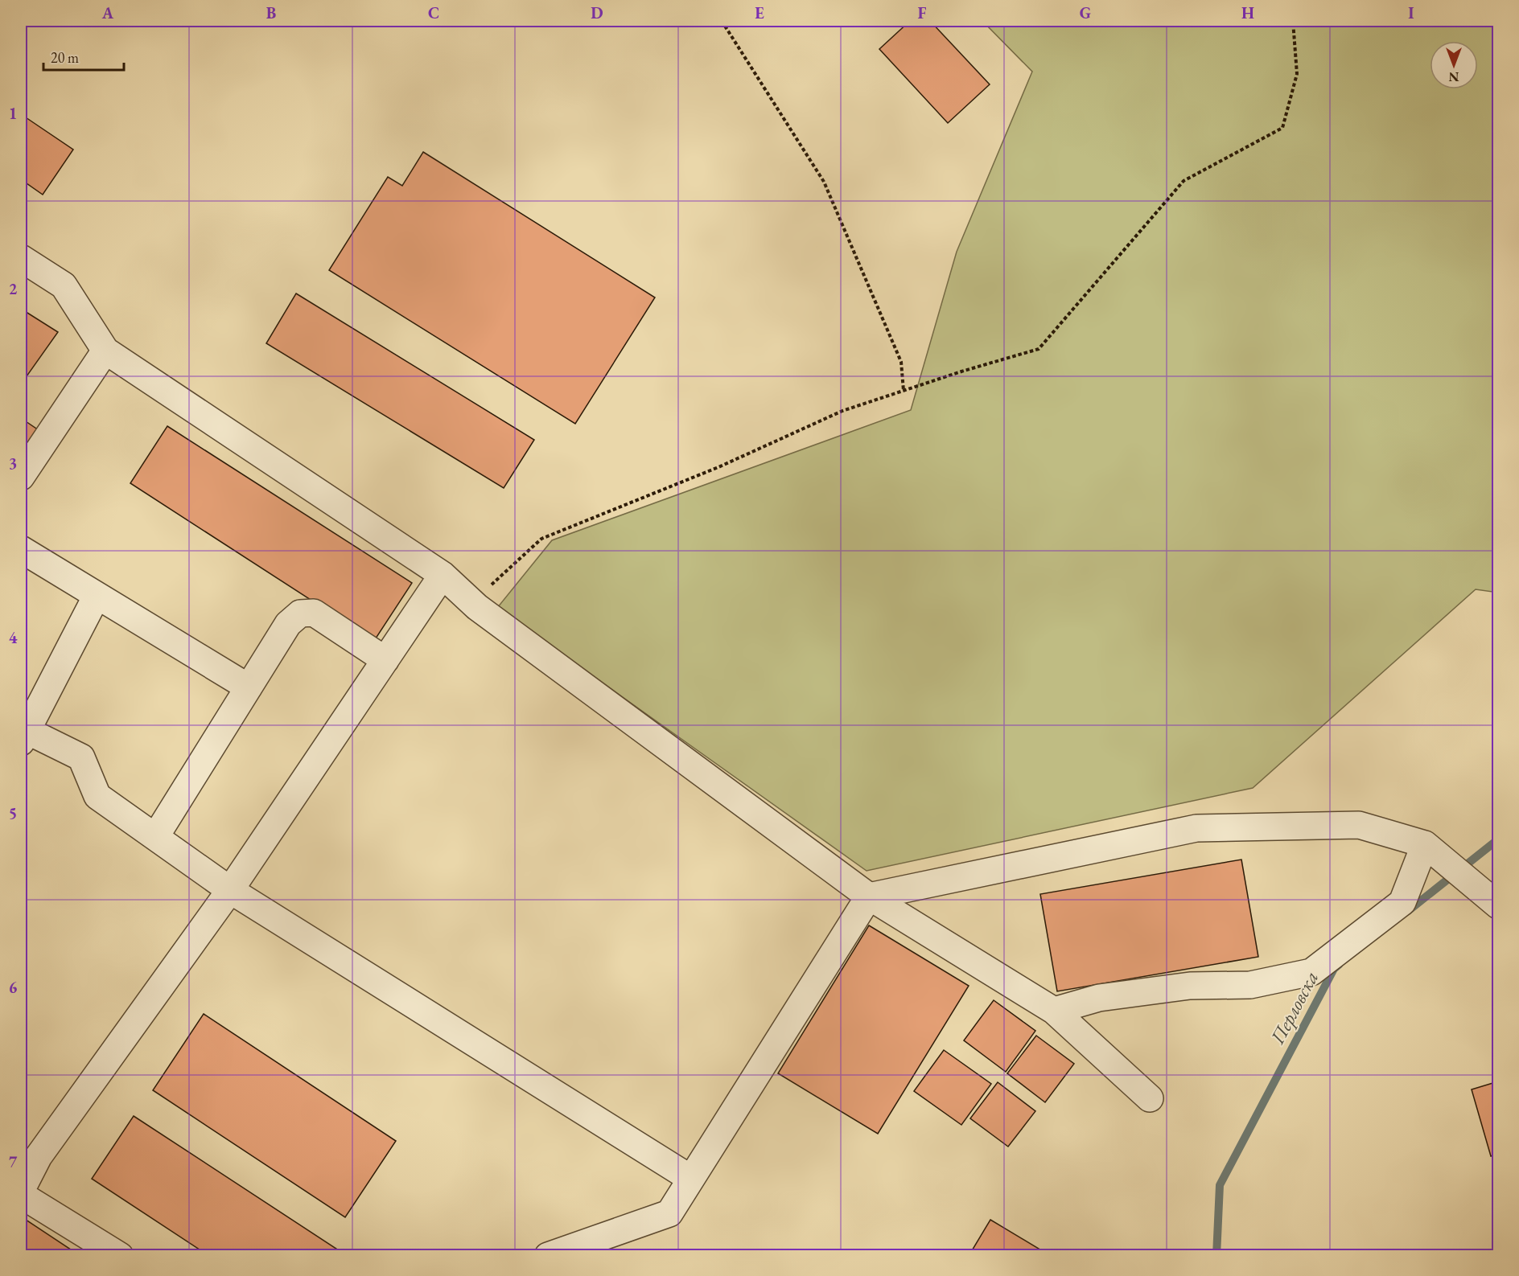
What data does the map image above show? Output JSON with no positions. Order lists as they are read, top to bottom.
{
  "water": ["Перловска"],
  "scale_bar": "20 m",
  "north": "bottom",
  "grid": {
    "columns": [
      "A",
      "B",
      "C",
      "D",
      "E",
      "F",
      "G",
      "H",
      "I"
    ],
    "rows": [
      "1",
      "2",
      "3",
      "4",
      "5",
      "6",
      "7"
    ]
  }
}
